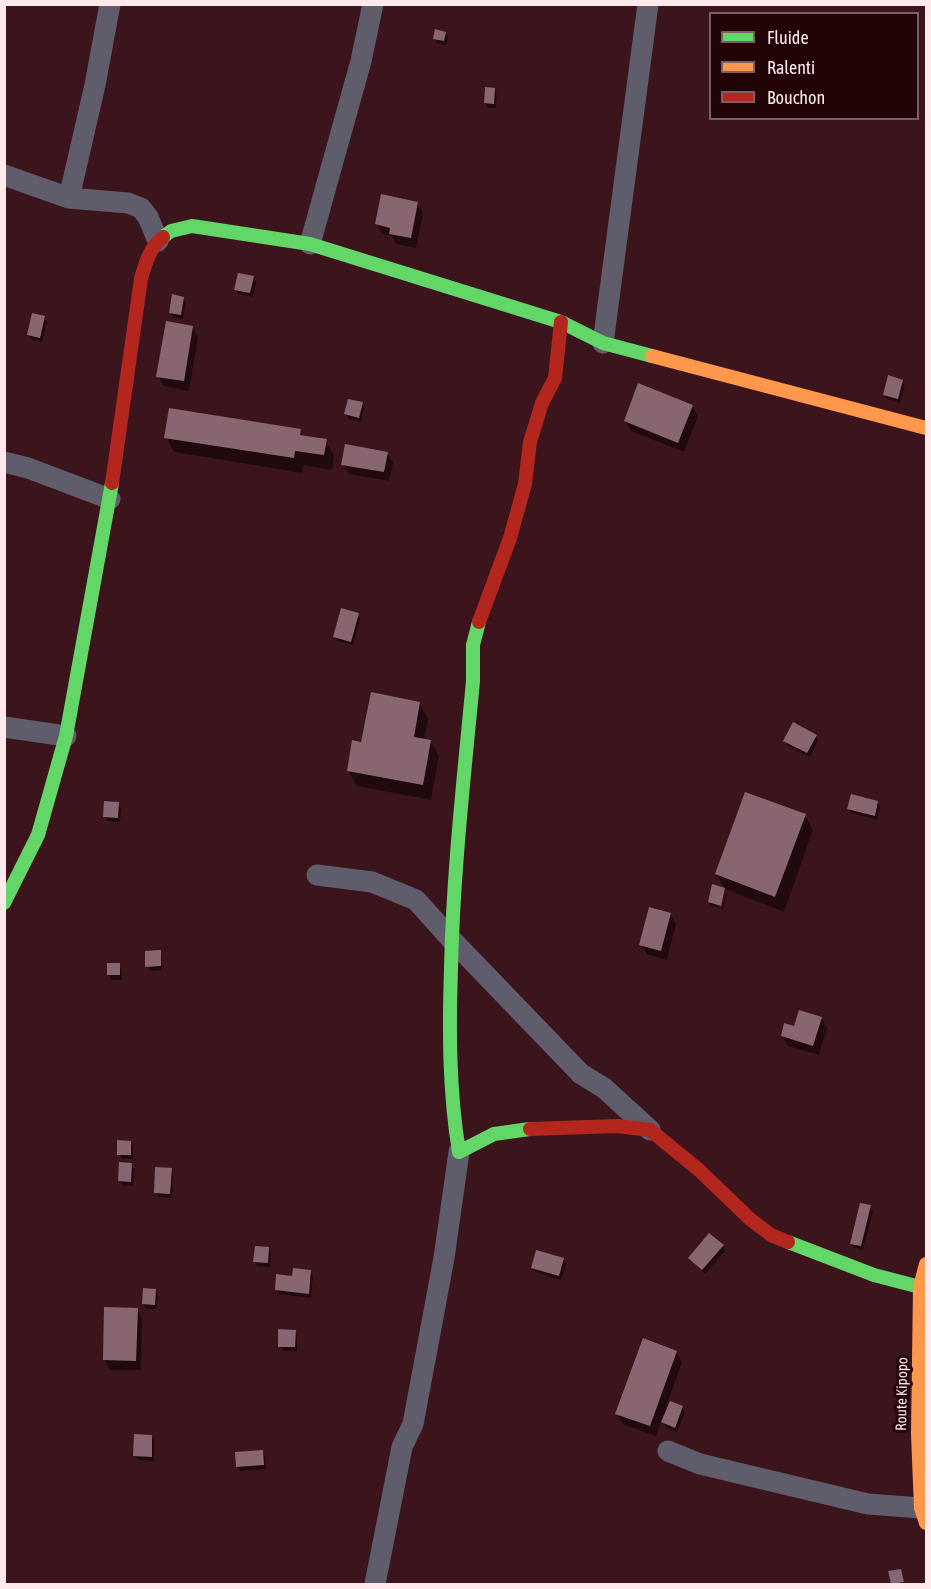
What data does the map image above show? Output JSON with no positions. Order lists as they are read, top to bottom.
{
  "streets": {
    "street": ["Route Kipopo"]
  },
  "legend": ["Fluide", "Ralenti", "Bouchon"]
}
